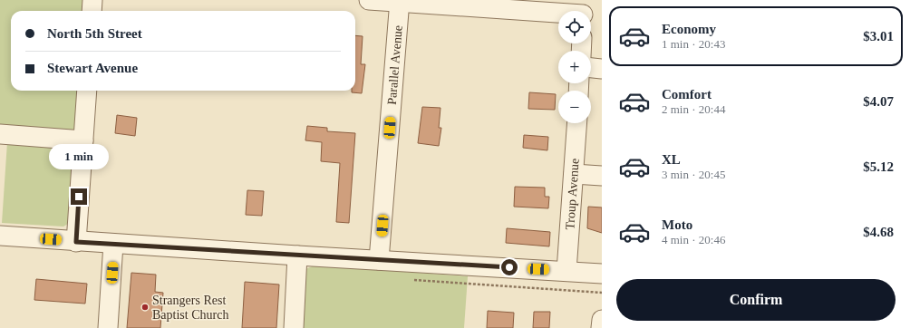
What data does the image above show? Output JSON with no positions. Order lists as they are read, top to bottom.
{
  "streets": {
    "street": ["Parallel Avenue", "Troup Avenue"]
  },
  "places": ["Strangers Rest Baptist Church"],
  "page": {
    "list": [
      {
        "name": "Economy",
        "note": "1 min · 20:43",
        "value": "$3.01"
      },
      {
        "name": "Comfort",
        "note": "2 min · 20:44",
        "value": "$4.07"
      },
      {
        "name": "XL",
        "note": "3 min · 20:45",
        "value": "$5.12"
      },
      {
        "name": "Moto",
        "note": "4 min · 20:46",
        "value": "$4.68"
      }
    ],
    "map_buttons": ["+", "−"],
    "banner": ["North 5th Street", "Stewart Avenue"],
    "bubble": "1 min",
    "buttons": "Confirm"
  }
}
